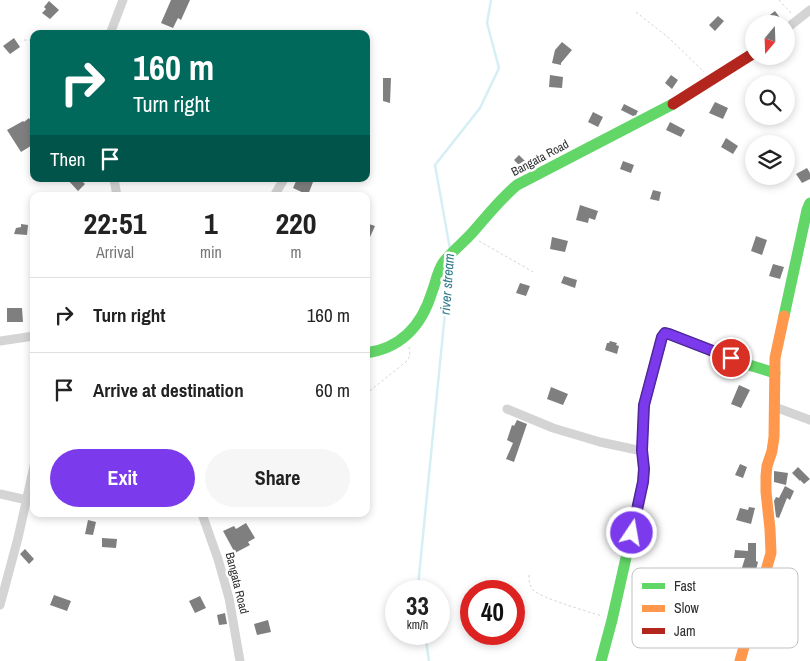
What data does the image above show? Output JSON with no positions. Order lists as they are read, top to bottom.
{
  "streets": {
    "street": ["Bangata Road"]
  },
  "water": ["river stream"],
  "legend": ["Fast", "Slow", "Jam"],
  "north": "bottom",
  "page": {
    "turn": ["160 m", "Turn right"],
    "then": "Then",
    "eta": [
      "22:51",
      "Arrival",
      "1",
      "min",
      "220",
      "m"
    ],
    "list": [
      {
        "name": "Turn right",
        "value": "160 m"
      },
      {
        "name": "Arrive at destination",
        "value": "60 m"
      }
    ],
    "buttons": ["Exit", "Share"],
    "speed": "33 km/h",
    "limit": "40"
  }
}
